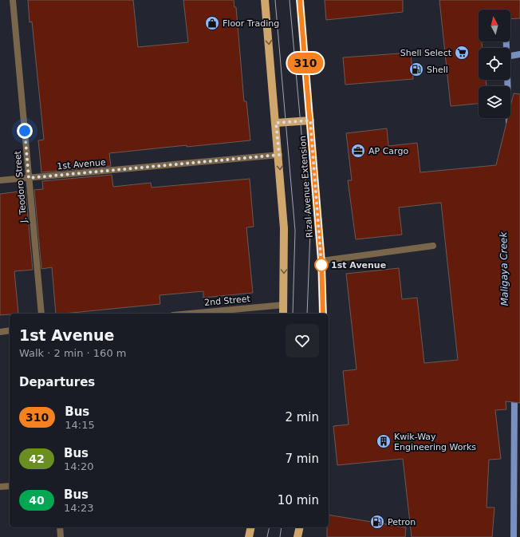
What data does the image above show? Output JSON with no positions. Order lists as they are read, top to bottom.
{
  "streets": {
    "main road": ["Rizal Avenue Extension"],
    "street": ["1st Avenue", "J. Teodoro Street", "2nd Street"]
  },
  "crossings": [
    ["1st Avenue", "J. Teodoro Street"]
  ],
  "water": ["Maligaya Creek"],
  "places": {
    "shop": ["Floor Trading"],
    "supermarket": ["Shell Select"],
    "fuel station": ["Shell", "Petron"],
    "office": ["AP Cargo"],
    "other": ["1st Avenue"],
    "building": ["Kwik-Way Engineering Works"]
  },
  "lines": ["bus line 310"],
  "north": "top",
  "page": {
    "on_map": "310",
    "heading": [
      ["1st Avenue", "Walk · 2 min · 160 m"],
      "Departures"
    ],
    "list": [
      {
        "mark": "310",
        "name": "Bus",
        "note": "14:15",
        "value": "2 min"
      },
      {
        "mark": "42",
        "name": "Bus",
        "note": "14:20",
        "value": "7 min"
      },
      {
        "mark": "40",
        "name": "Bus",
        "note": "14:23",
        "value": "10 min"
      }
    ]
  }
}
